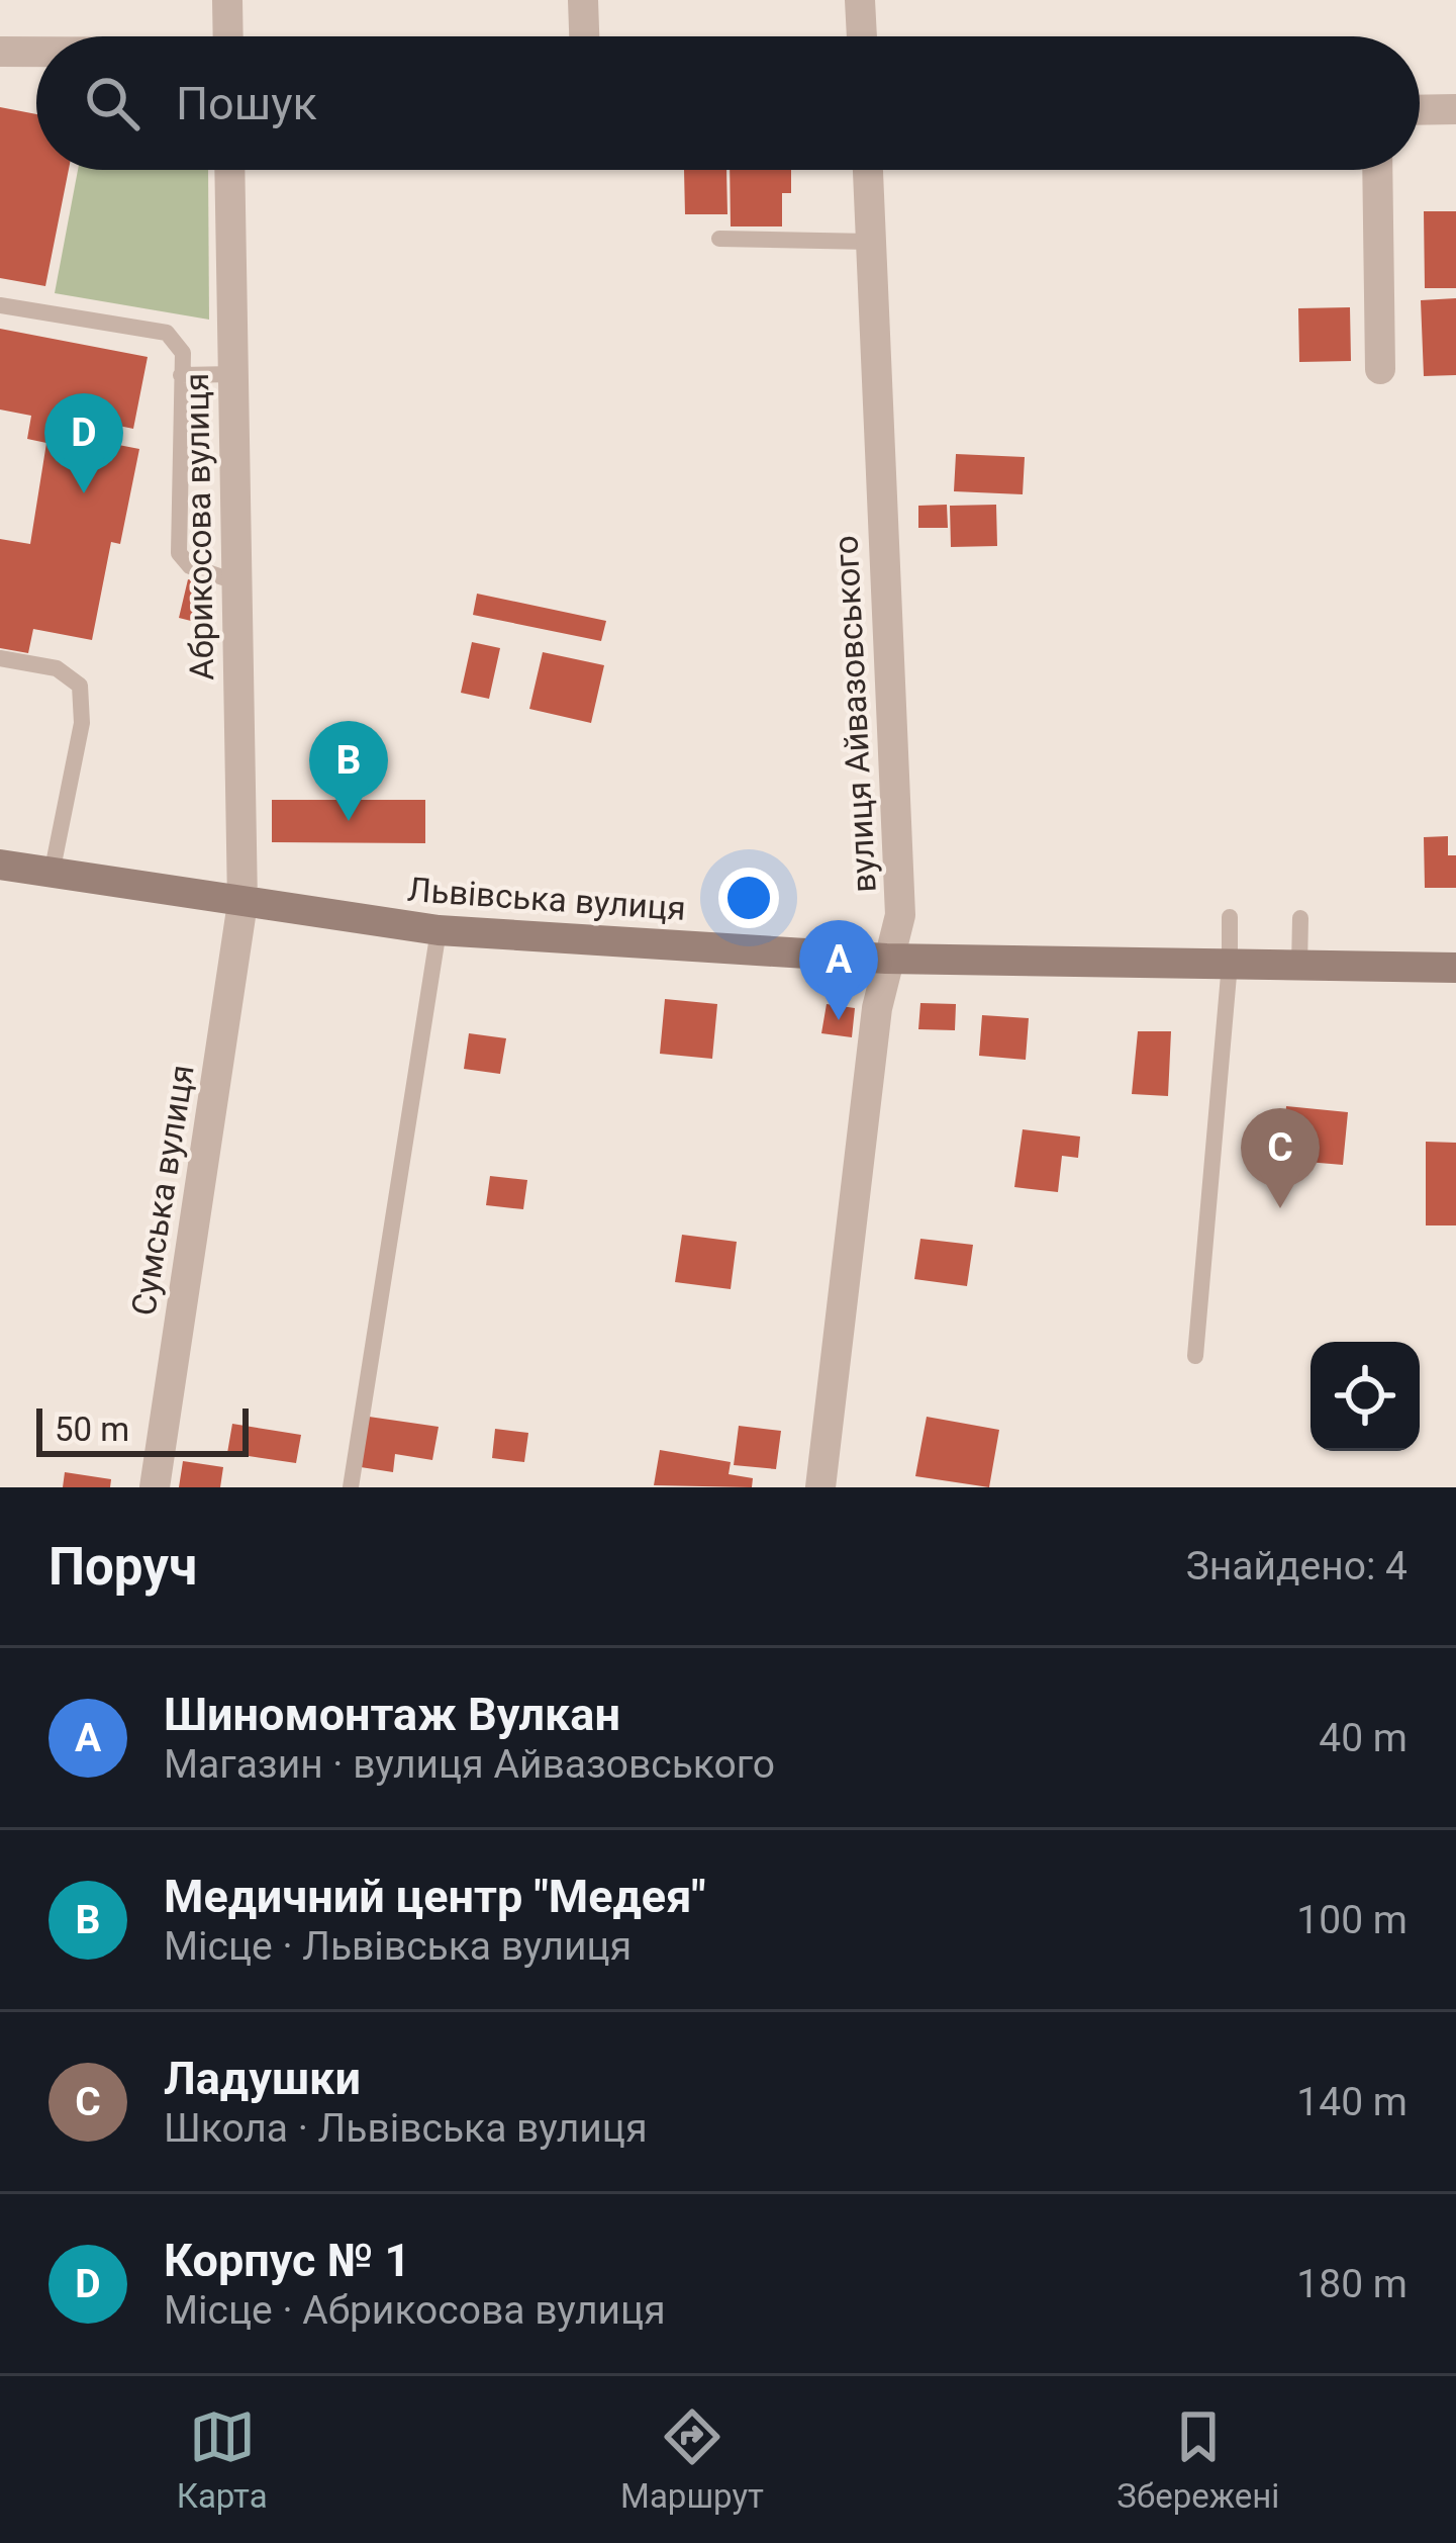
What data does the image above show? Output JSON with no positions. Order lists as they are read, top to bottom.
{
  "streets": {
    "main road": ["Львівська вулиця"],
    "street": ["Абрикосова вулиця", "вулиця Айвазовського", "Сумська вулиця"]
  },
  "crossings": [
    ["Абрикосова вулиця", "Львівська вулиця"],
    ["Абрикосова вулиця", "Сумська вулиця"],
    ["вулиця Айвазовського", "Львівська вулиця"],
    ["Львівська вулиця", "Сумська вулиця"]
  ],
  "scale_bar": "50 m",
  "page": {
    "search": "Пошук",
    "pins": [
      "D",
      "B",
      "A",
      "C"
    ],
    "scale": "50 m",
    "heading": ["Поруч", "Знайдено: 4"],
    "list": [
      {
        "mark": "A",
        "name": "Шиномонтаж Вулкан",
        "note": "Магазин · вулиця Айвазовського",
        "value": "40 m"
      },
      {
        "mark": "B",
        "name": "Медичний центр \"Медея\"",
        "note": "Місце · Львівська вулиця",
        "value": "100 m"
      },
      {
        "mark": "C",
        "name": "Ладушки",
        "note": "Школа · Львівська вулиця",
        "value": "140 m"
      },
      {
        "mark": "D",
        "name": "Корпус № 1",
        "note": "Місце · Абрикосова вулиця",
        "value": "180 m"
      }
    ],
    "nav": ["Карта", "Маршрут", "Збережені"]
  }
}
